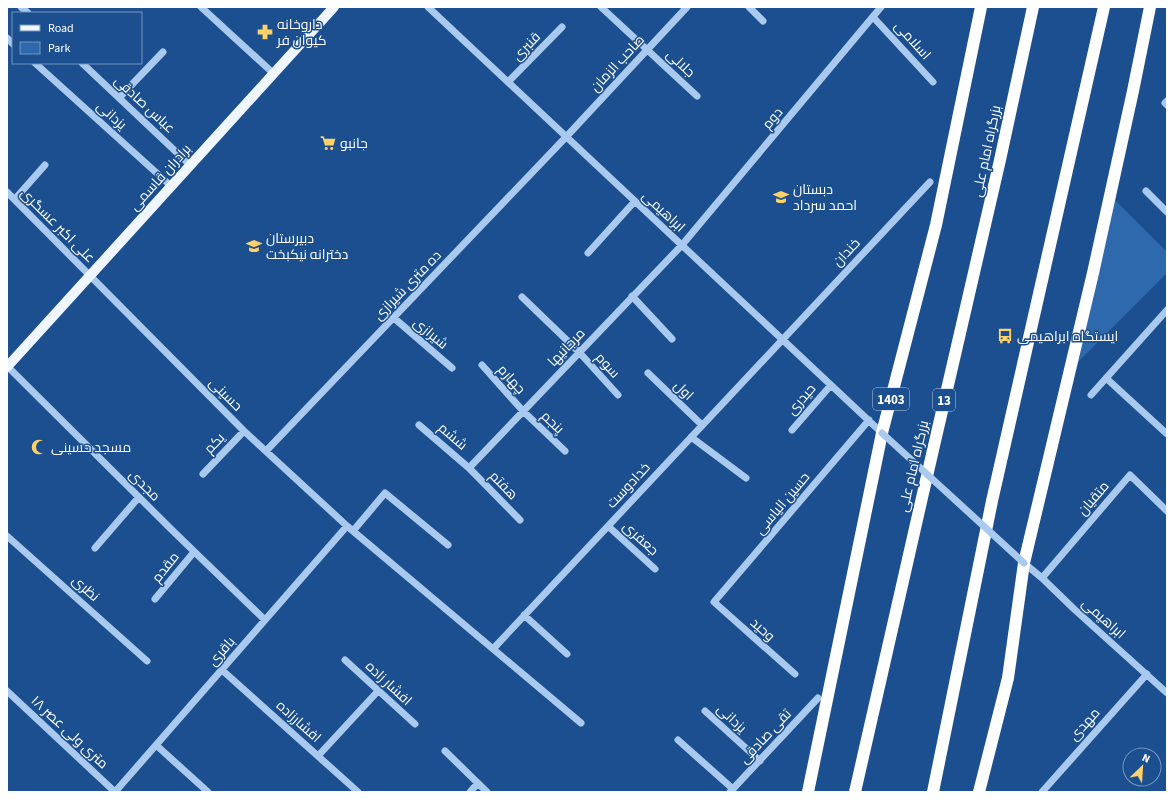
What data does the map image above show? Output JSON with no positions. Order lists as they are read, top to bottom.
{
  "streets": {
    "highway": ["بزرگراه امام علی", "1403", "13"],
    "main road": ["برادران قاسمی"],
    "street": [
      "اسلامی",
      "قنبری",
      "صاحب الزمان",
      "جلالی",
      "عباس صادقی",
      "یزدانی",
      "دوم",
      "ابراهیمی",
      "علی اکبر عسگری",
      "خندان",
      "ده متری شیرازی",
      "شیرازی",
      "مرجانیها",
      "سوم",
      "چهارم",
      "اول",
      "حسینی",
      "حیدری",
      "پنجم",
      "ششم",
      "یکم",
      "مجدی",
      "هفتم",
      "خدادوست",
      "متقیان",
      "حسین الیاسی",
      "جعفری",
      "مقدم",
      "نظری",
      "وحید",
      "باقری",
      "افشار زاده",
      "افشارزاده",
      "مهدی",
      "۱۸ متری ولی عصر",
      "تقی صادقی"
    ]
  },
  "crossings": [
    ["اسلامی", "دوم"],
    ["قنبری", "ابراهیمی"],
    ["صاحب الزمان", "جلالی"],
    ["صاحب الزمان", "ابراهیمی"],
    ["صاحب الزمان", "ده متری شیرازی"],
    ["عباس صادقی", "برادران قاسمی"],
    ["یزدانی", "برادران قاسمی"],
    ["یزدانی", "تقی صادقی"],
    ["دوم", "ابراهیمی"],
    ["دوم", "مرجانیها"],
    ["برادران قاسمی", "علی اکبر عسگری"],
    ["برادران قاسمی", "حسینی"],
    ["برادران قاسمی", "مجدی"],
    ["ابراهیمی", "خندان"],
    ["ابراهیمی", "ده متری شیرازی"],
    ["ابراهیمی", "مرجانیها"],
    ["ابراهیمی", "حیدری"],
    ["ابراهیمی", "1403"],
    ["ابراهیمی", "خدادوست"],
    ["ابراهیمی", "متقیان"],
    ["ابراهیمی", "حسین الیاسی"],
    ["ابراهیمی", "مهدی"],
    ["علی اکبر عسگری", "حسینی"],
    ["خندان", "خدادوست"],
    ["ده متری شیرازی", "شیرازی"],
    ["ده متری شیرازی", "حسینی"],
    ["مرجانیها", "سوم"],
    ["مرجانیها", "چهارم"],
    ["مرجانیها", "پنجم"],
    ["مرجانیها", "ششم"],
    ["مرجانیها", "هفتم"],
    ["چهارم", "پنجم"],
    ["اول", "خدادوست"],
    ["حسینی", "یکم"],
    ["حسینی", "باقری"],
    ["ششم", "هفتم"],
    ["مجدی", "مقدم"],
    ["مجدی", "باقری"],
    ["خدادوست", "جعفری"],
    ["حسین الیاسی", "وحید"],
    ["باقری", "افشارزاده"],
    ["باقری", "۱۸ متری ولی عصر"]
  ],
  "places": {
    "pharmacy": ["داروخانه کیوان فر"],
    "supermarket": ["جانبو"],
    "school or university": ["دبستان احمد سرداد", "دبیرستان دخترانه نیکبخت"],
    "bus stop": ["ایستگاه ابراهیمی"],
    "mosque": ["مسجد حسینی"]
  },
  "legend": ["Road", "Park"],
  "north": "top right"
}
